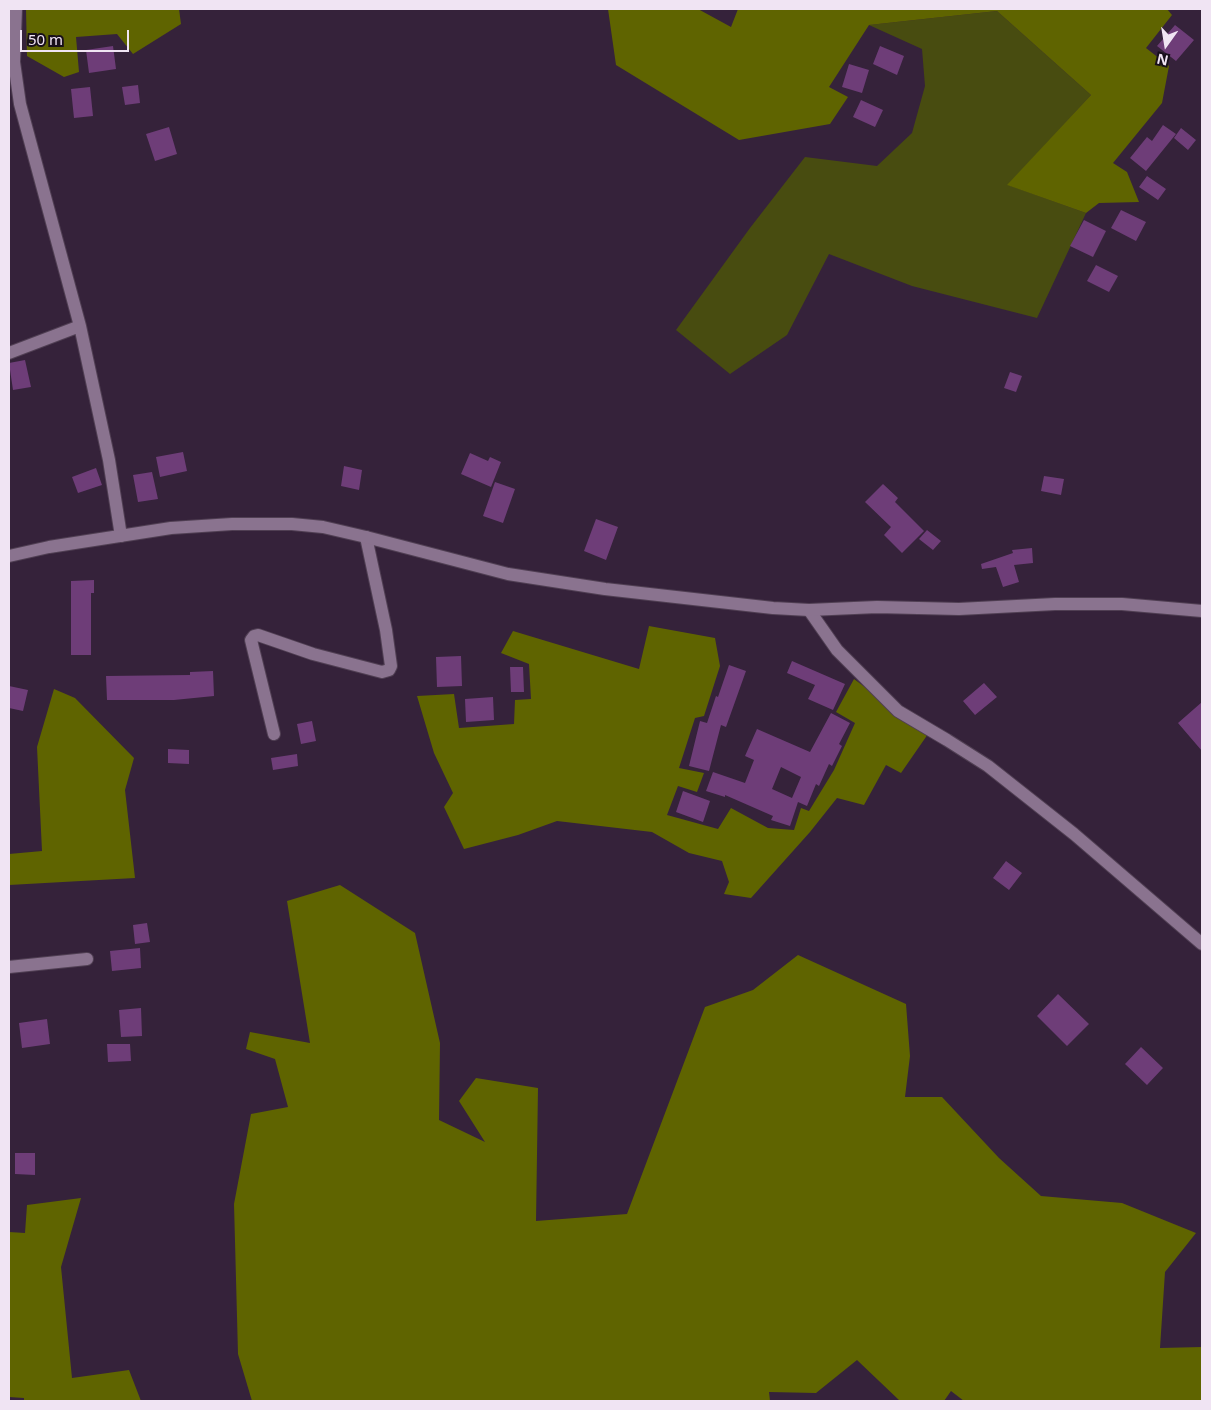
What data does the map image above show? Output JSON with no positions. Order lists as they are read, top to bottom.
{
  "scale_bar": "50 m",
  "north": "bottom"
}
